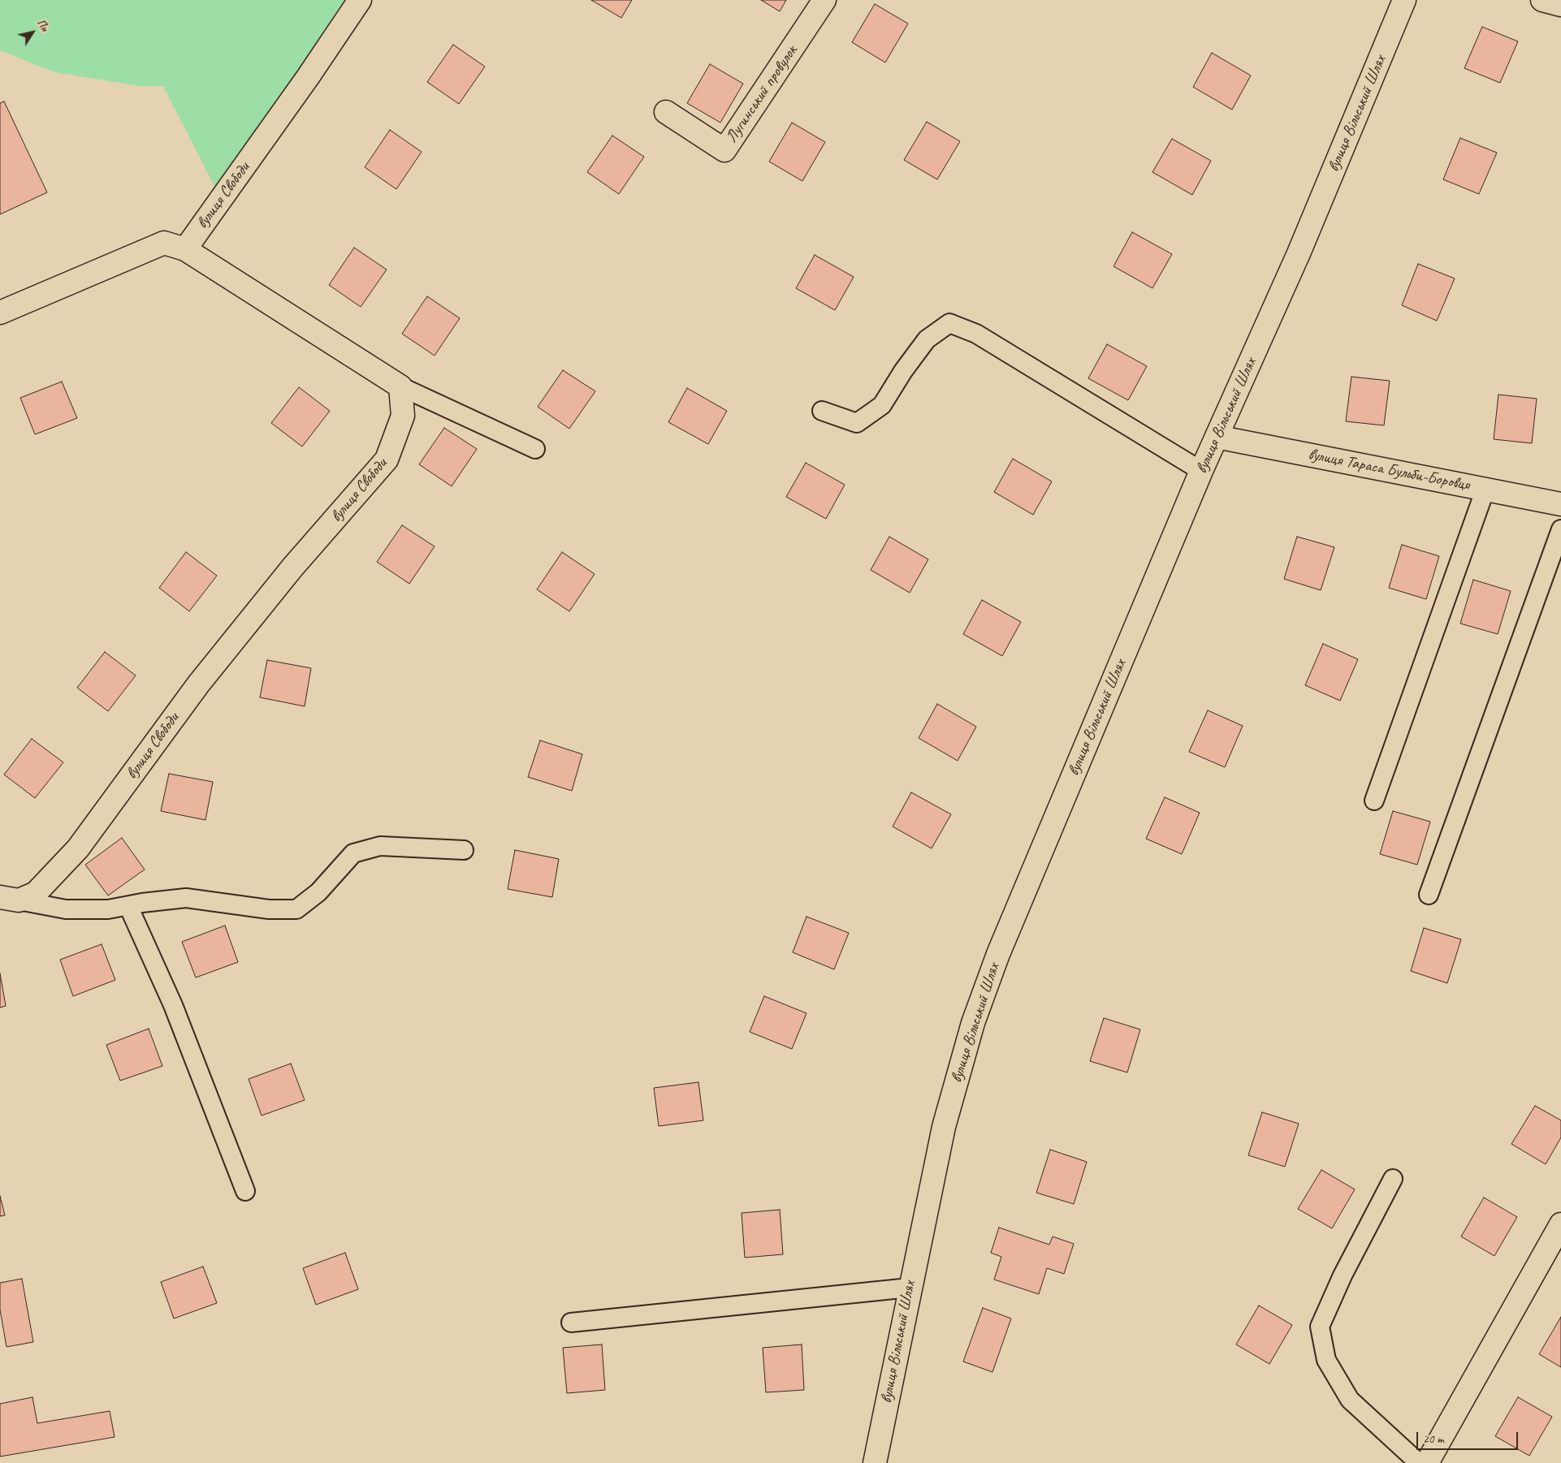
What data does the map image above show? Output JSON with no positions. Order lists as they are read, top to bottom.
{
  "streets": {
    "street": [
      "Лугинський провулок",
      "вулиця Вільський Шлях",
      "вулиця Свободи",
      "вулиця Тараса Бульби-Боровця"
    ]
  },
  "crossings": [
    ["вулиця Вільський Шлях", "вулиця Тараса Бульби-Боровця"]
  ],
  "scale_bar": "20 m",
  "north": "top right"
}
